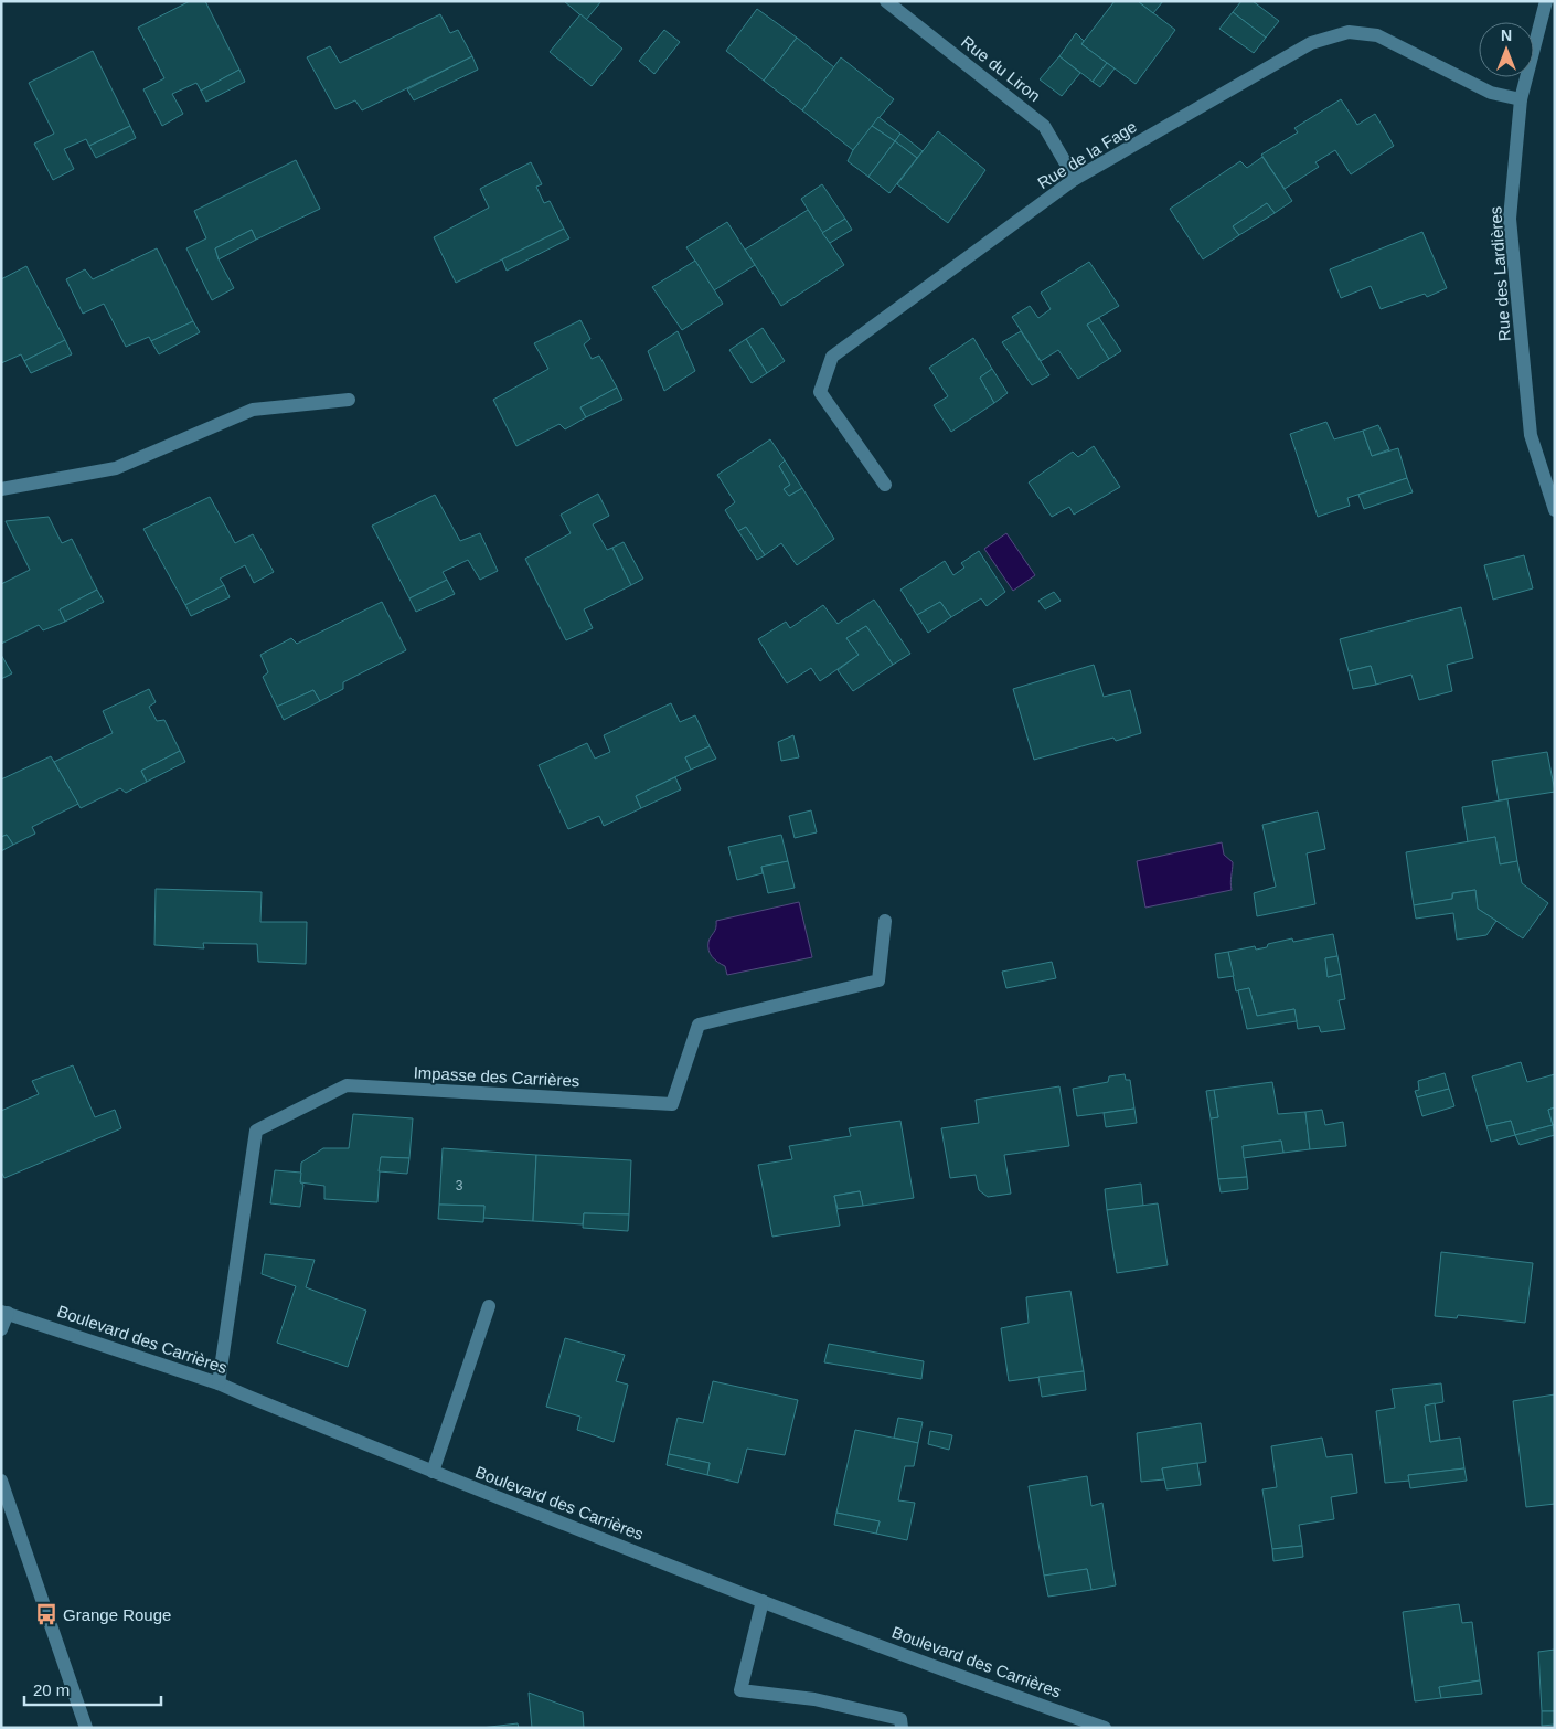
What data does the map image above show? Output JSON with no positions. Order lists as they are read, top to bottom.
{
  "streets": {
    "street": [
      "Rue du Liron",
      "Rue de la Fage",
      "Rue des Lardières",
      "Impasse des Carrières",
      "Boulevard des Carrières"
    ]
  },
  "crossings": [
    ["Rue du Liron", "Rue de la Fage"],
    ["Rue de la Fage", "Rue des Lardières"],
    ["Impasse des Carrières", "Boulevard des Carrières"]
  ],
  "places": {
    "bus stop": ["Grange Rouge"]
  },
  "house_numbers": ["3"],
  "scale_bar": "20 m",
  "north": "top"
}
